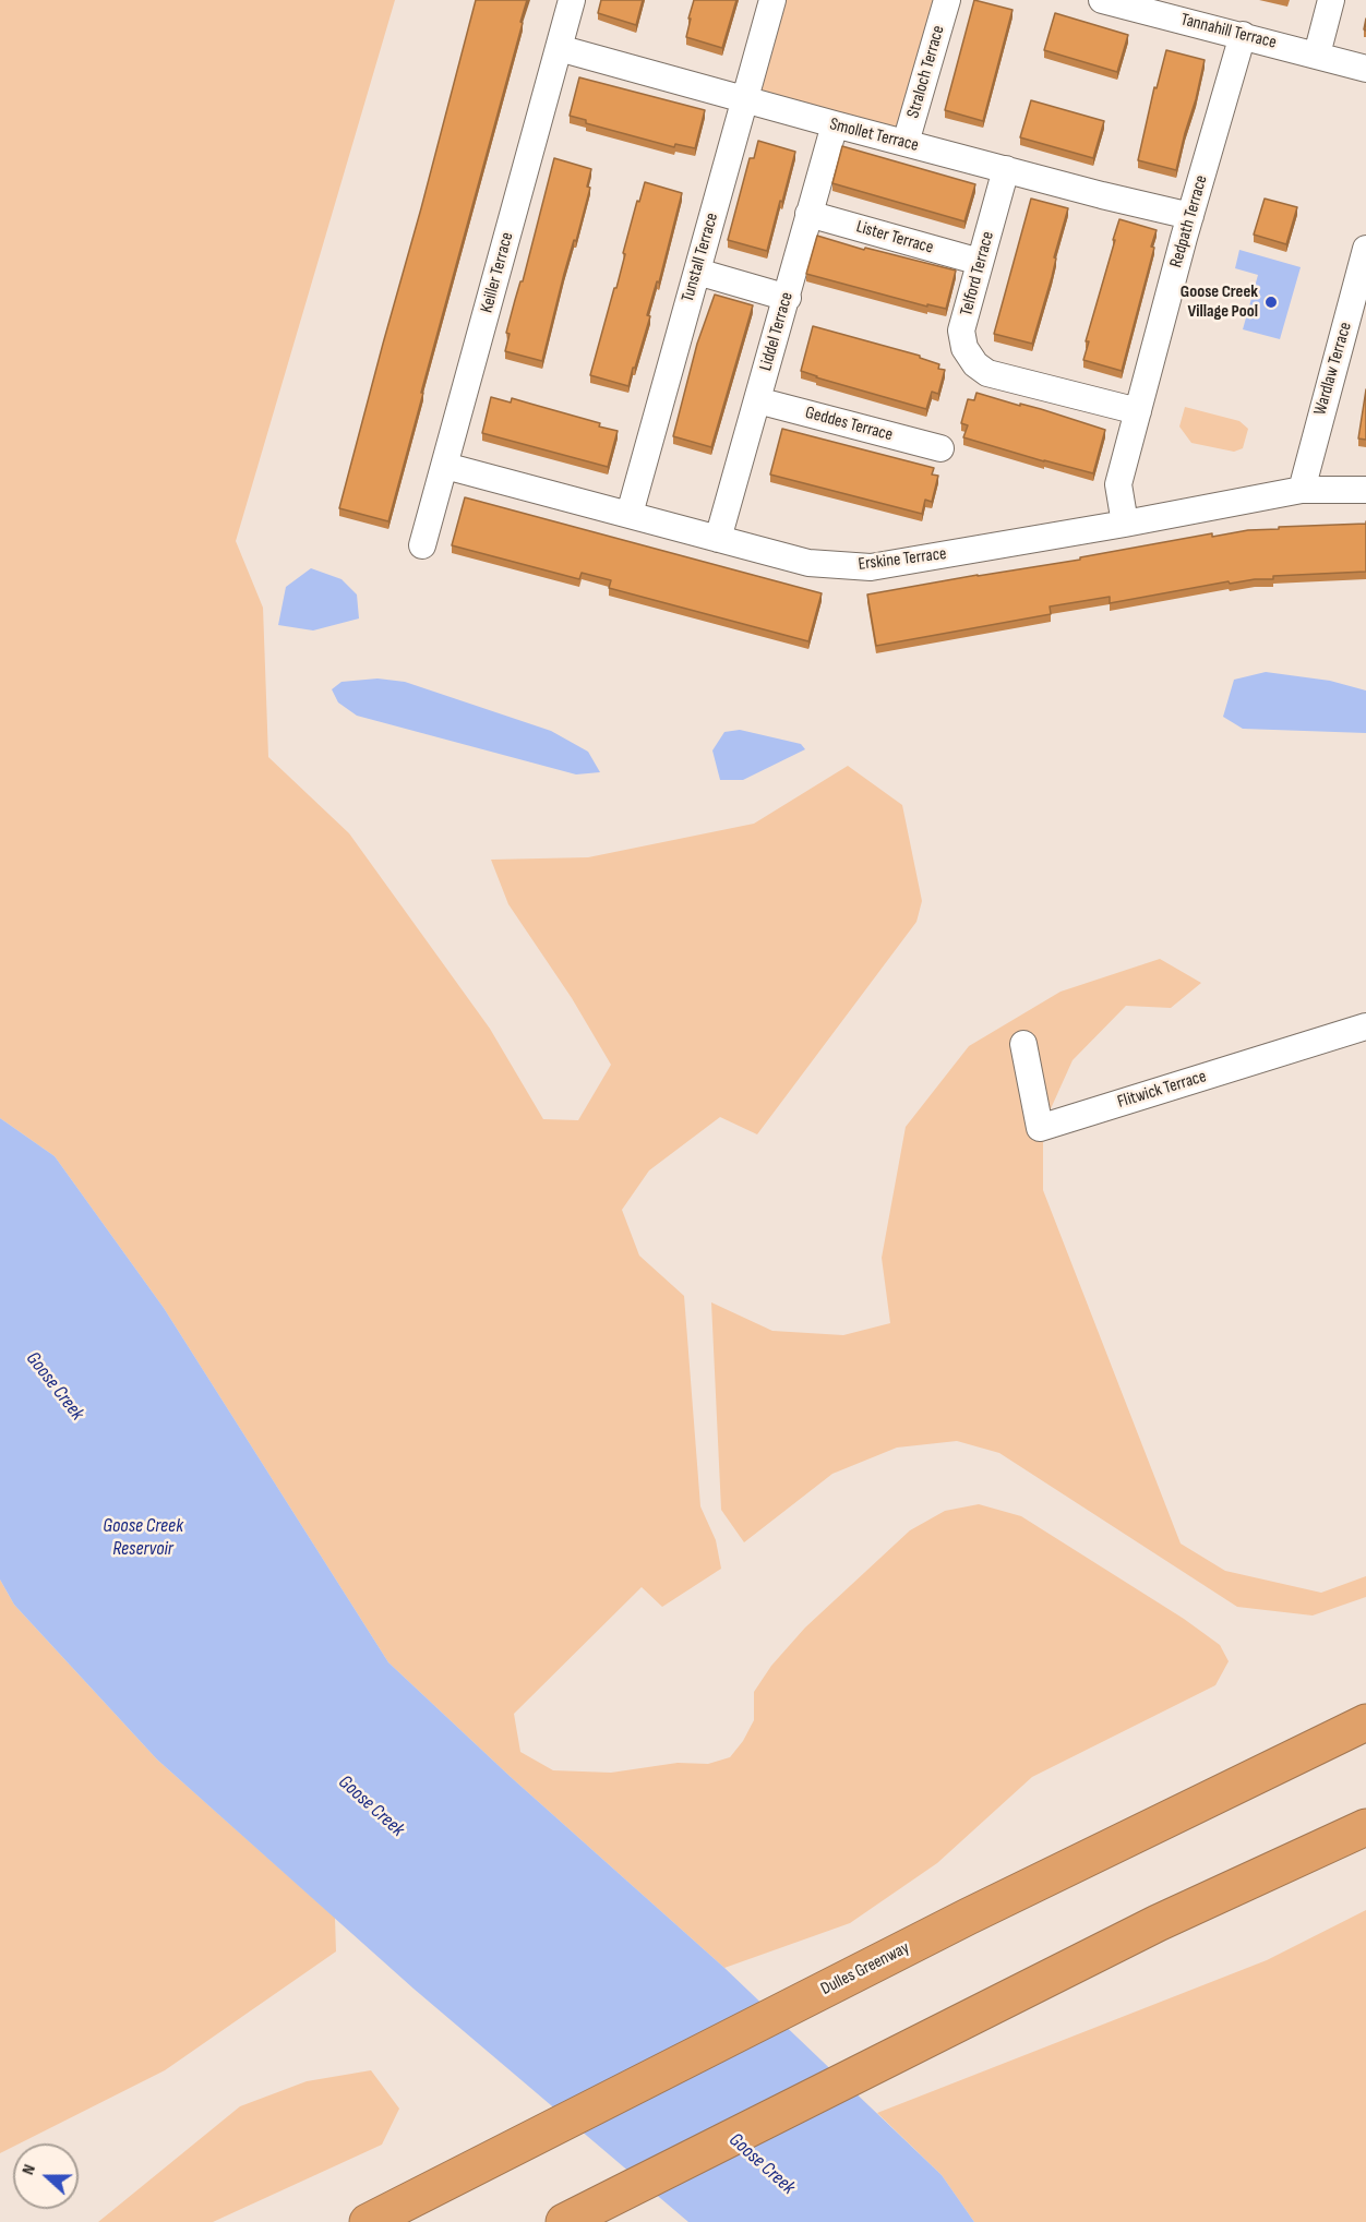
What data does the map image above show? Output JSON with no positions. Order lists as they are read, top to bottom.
{
  "streets": {
    "highway": ["Dulles Greenway"],
    "street": [
      "Tannahill Terrace",
      "Straloch Terrace",
      "Smollet Terrace",
      "Redpath Terrace",
      "Lister Terrace",
      "Tunstall Terrace",
      "Keiller Terrace",
      "Telford Terrace",
      "Liddel Terrace",
      "Wardlaw Terrace",
      "Geddes Terrace",
      "Erskine Terrace",
      "Flitwick Terrace"
    ]
  },
  "crossings": [
    ["Tannahill Terrace", "Redpath Terrace"],
    ["Straloch Terrace", "Smollet Terrace"],
    ["Smollet Terrace", "Redpath Terrace"],
    ["Smollet Terrace", "Tunstall Terrace"],
    ["Smollet Terrace", "Keiller Terrace"],
    ["Smollet Terrace", "Telford Terrace"],
    ["Smollet Terrace", "Liddel Terrace"],
    ["Redpath Terrace", "Telford Terrace"],
    ["Redpath Terrace", "Erskine Terrace"],
    ["Lister Terrace", "Telford Terrace"],
    ["Lister Terrace", "Liddel Terrace"],
    ["Tunstall Terrace", "Erskine Terrace"],
    ["Keiller Terrace", "Erskine Terrace"],
    ["Liddel Terrace", "Geddes Terrace"],
    ["Liddel Terrace", "Erskine Terrace"],
    ["Wardlaw Terrace", "Erskine Terrace"]
  ],
  "water": ["Goose Creek", "Goose Creek Reservoir"],
  "places": ["Goose Creek Village Pool"],
  "north": "left"
}
